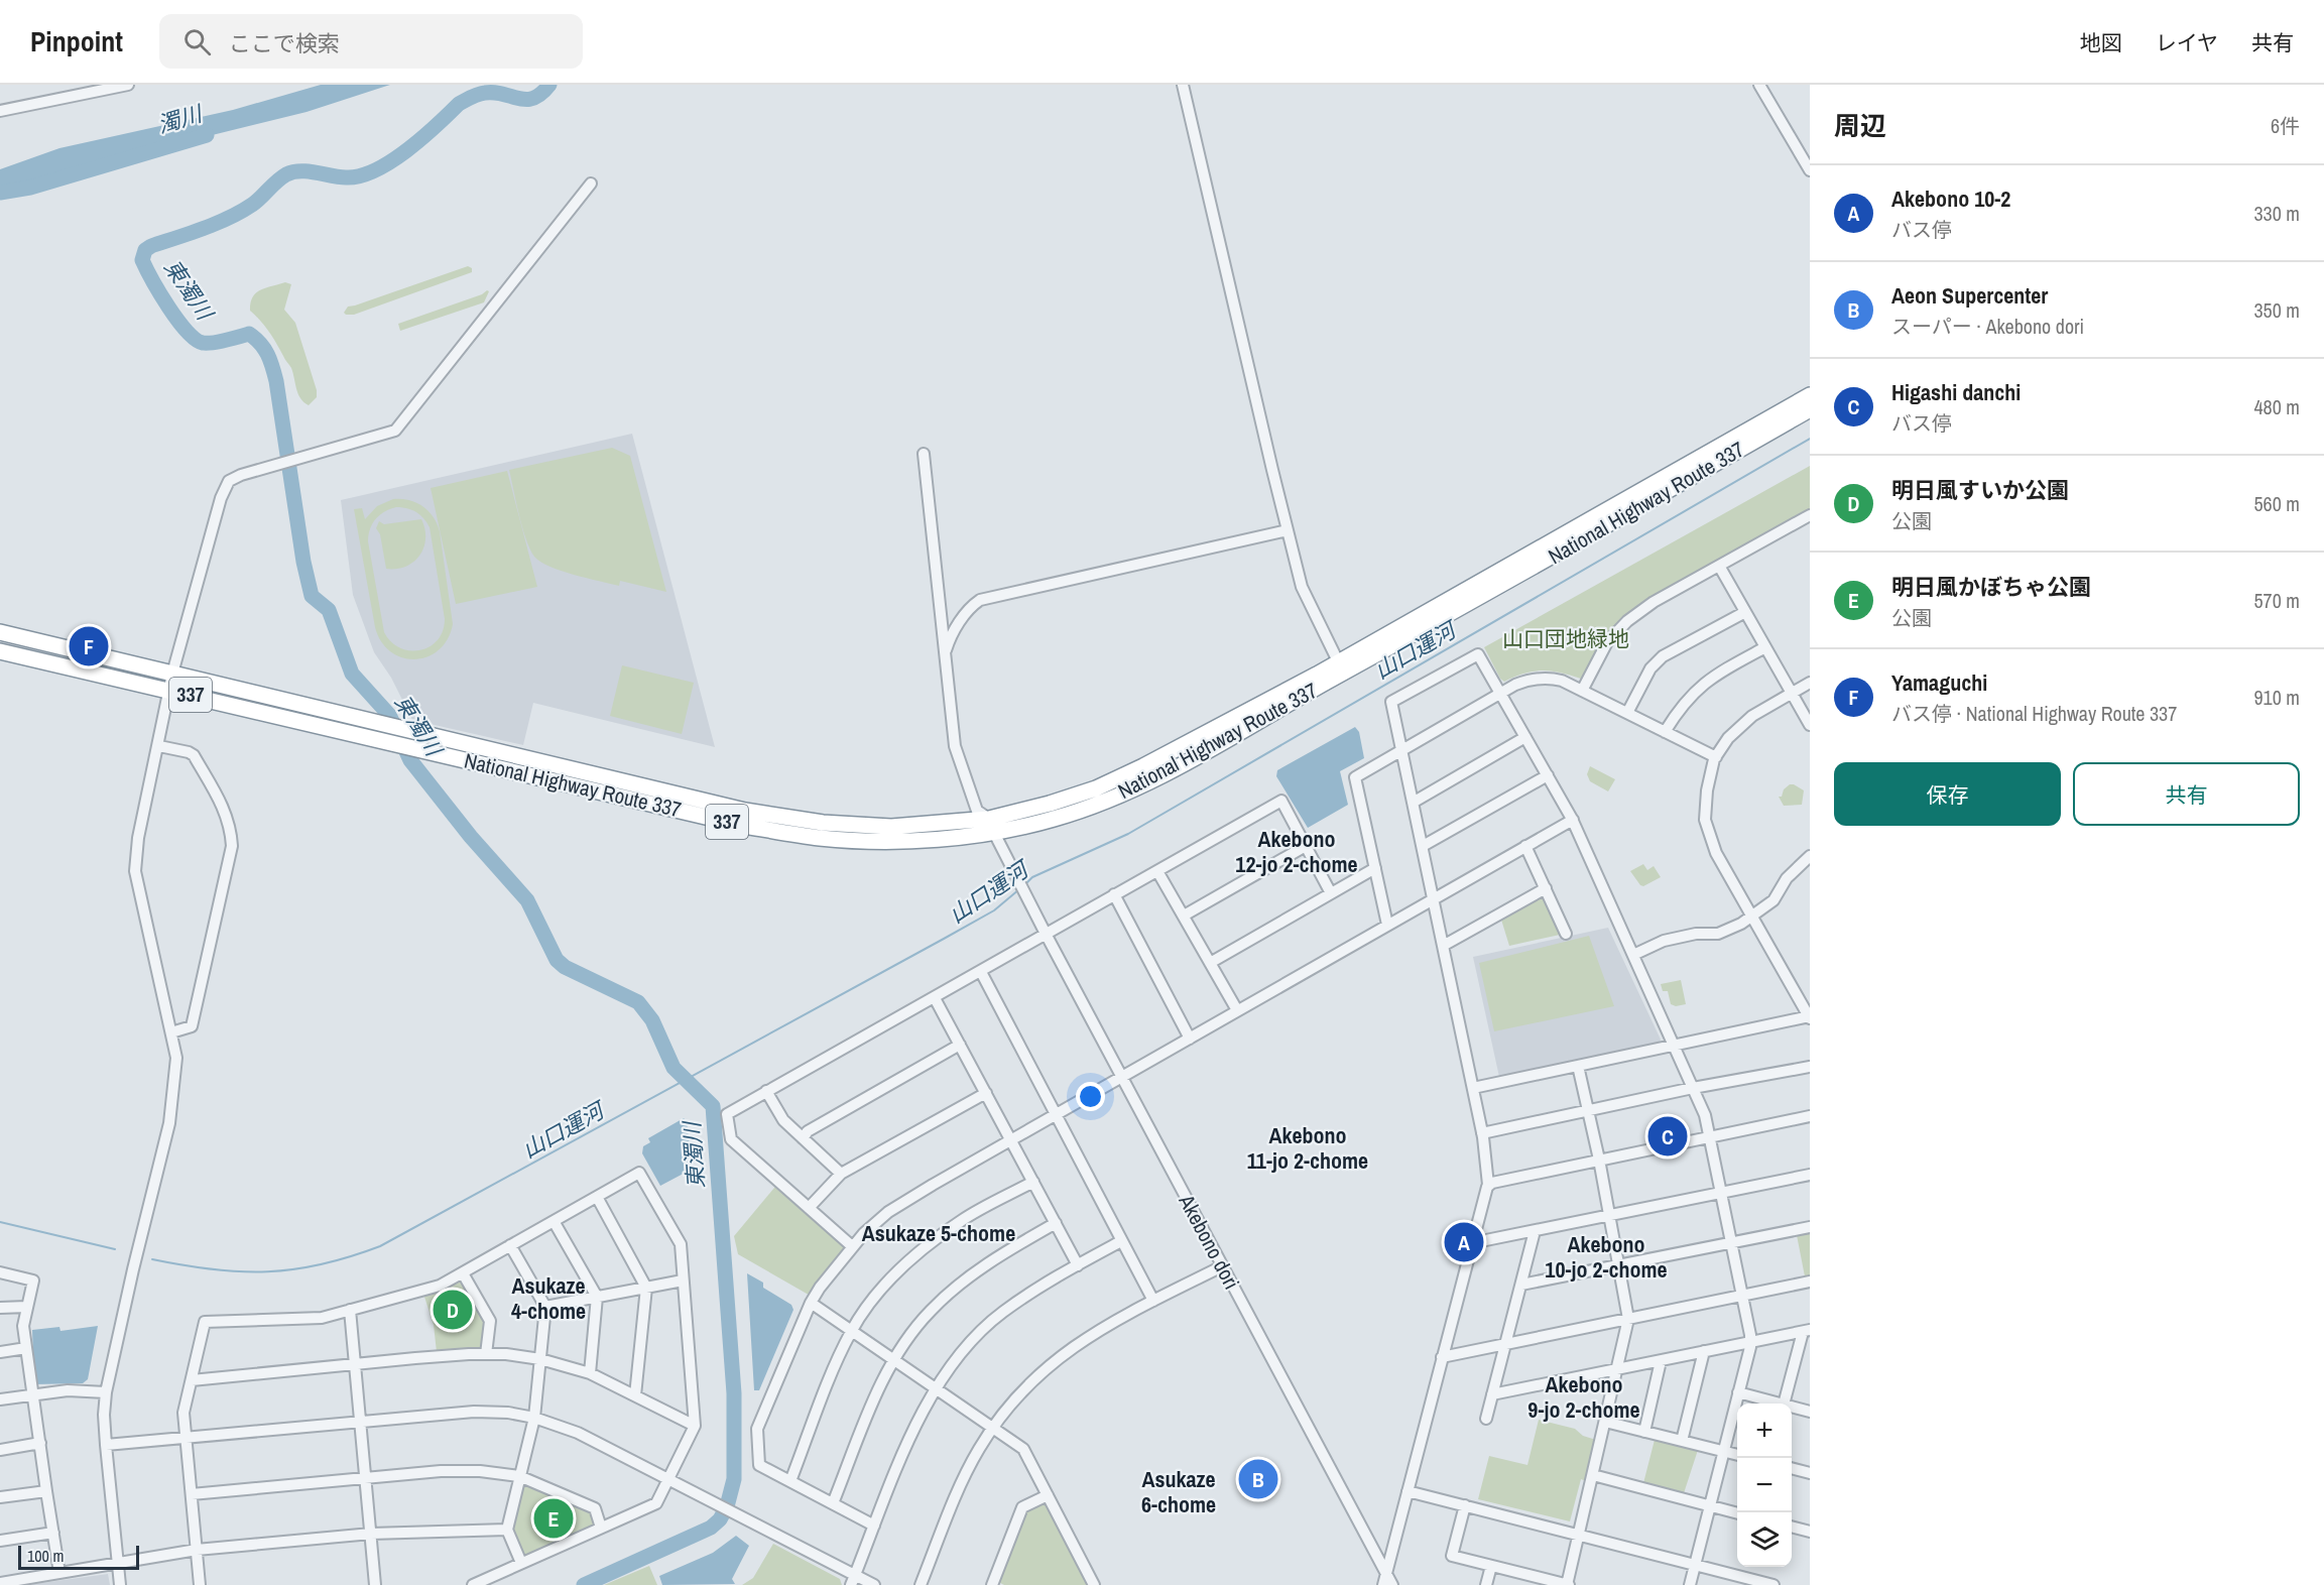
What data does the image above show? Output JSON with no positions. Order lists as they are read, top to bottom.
{
  "streets": {
    "highway": ["National Highway Route 337", "337"],
    "street": ["Akebono dori"]
  },
  "crossings": [
    ["National Highway Route 337", "Akebono dori"]
  ],
  "districts": [
    "Akebono 12-jo 2-chome",
    "Akebono 11-jo 2-chome",
    "Asukaze 5-chome",
    "Akebono 10-jo 2-chome",
    "Asukaze 4-chome",
    "Akebono 9-jo 2-chome",
    "Asukaze 6-chome"
  ],
  "water": ["濁川", "東濁川", "山口運河"],
  "parks": ["山口団地緑地"],
  "scale_bar": "100 m",
  "page": {
    "header": "Pinpoint",
    "search": "ここで検索",
    "nav": ["地図", "レイヤ", "共有"],
    "heading": ["周辺", "6件"],
    "list": [
      {
        "mark": "A",
        "name": "Akebono 10-2",
        "note": "バス停",
        "value": "330 m"
      },
      {
        "mark": "B",
        "name": "Aeon Supercenter",
        "note": "スーパー · Akebono dori",
        "value": "350 m"
      },
      {
        "mark": "C",
        "name": "Higashi danchi",
        "note": "バス停",
        "value": "480 m"
      },
      {
        "mark": "D",
        "name": "明日風すいか公園",
        "note": "公園",
        "value": "560 m"
      },
      {
        "mark": "E",
        "name": "明日風かぼちゃ公園",
        "note": "公園",
        "value": "570 m"
      },
      {
        "mark": "F",
        "name": "Yamaguchi",
        "note": "バス停 · National Highway Route 337",
        "value": "910 m"
      }
    ],
    "pins": [
      "F",
      "C",
      "A",
      "D",
      "B",
      "E"
    ],
    "buttons": ["保存", "共有"],
    "map_buttons": ["+", "−"],
    "scale": "100 m"
  }
}
